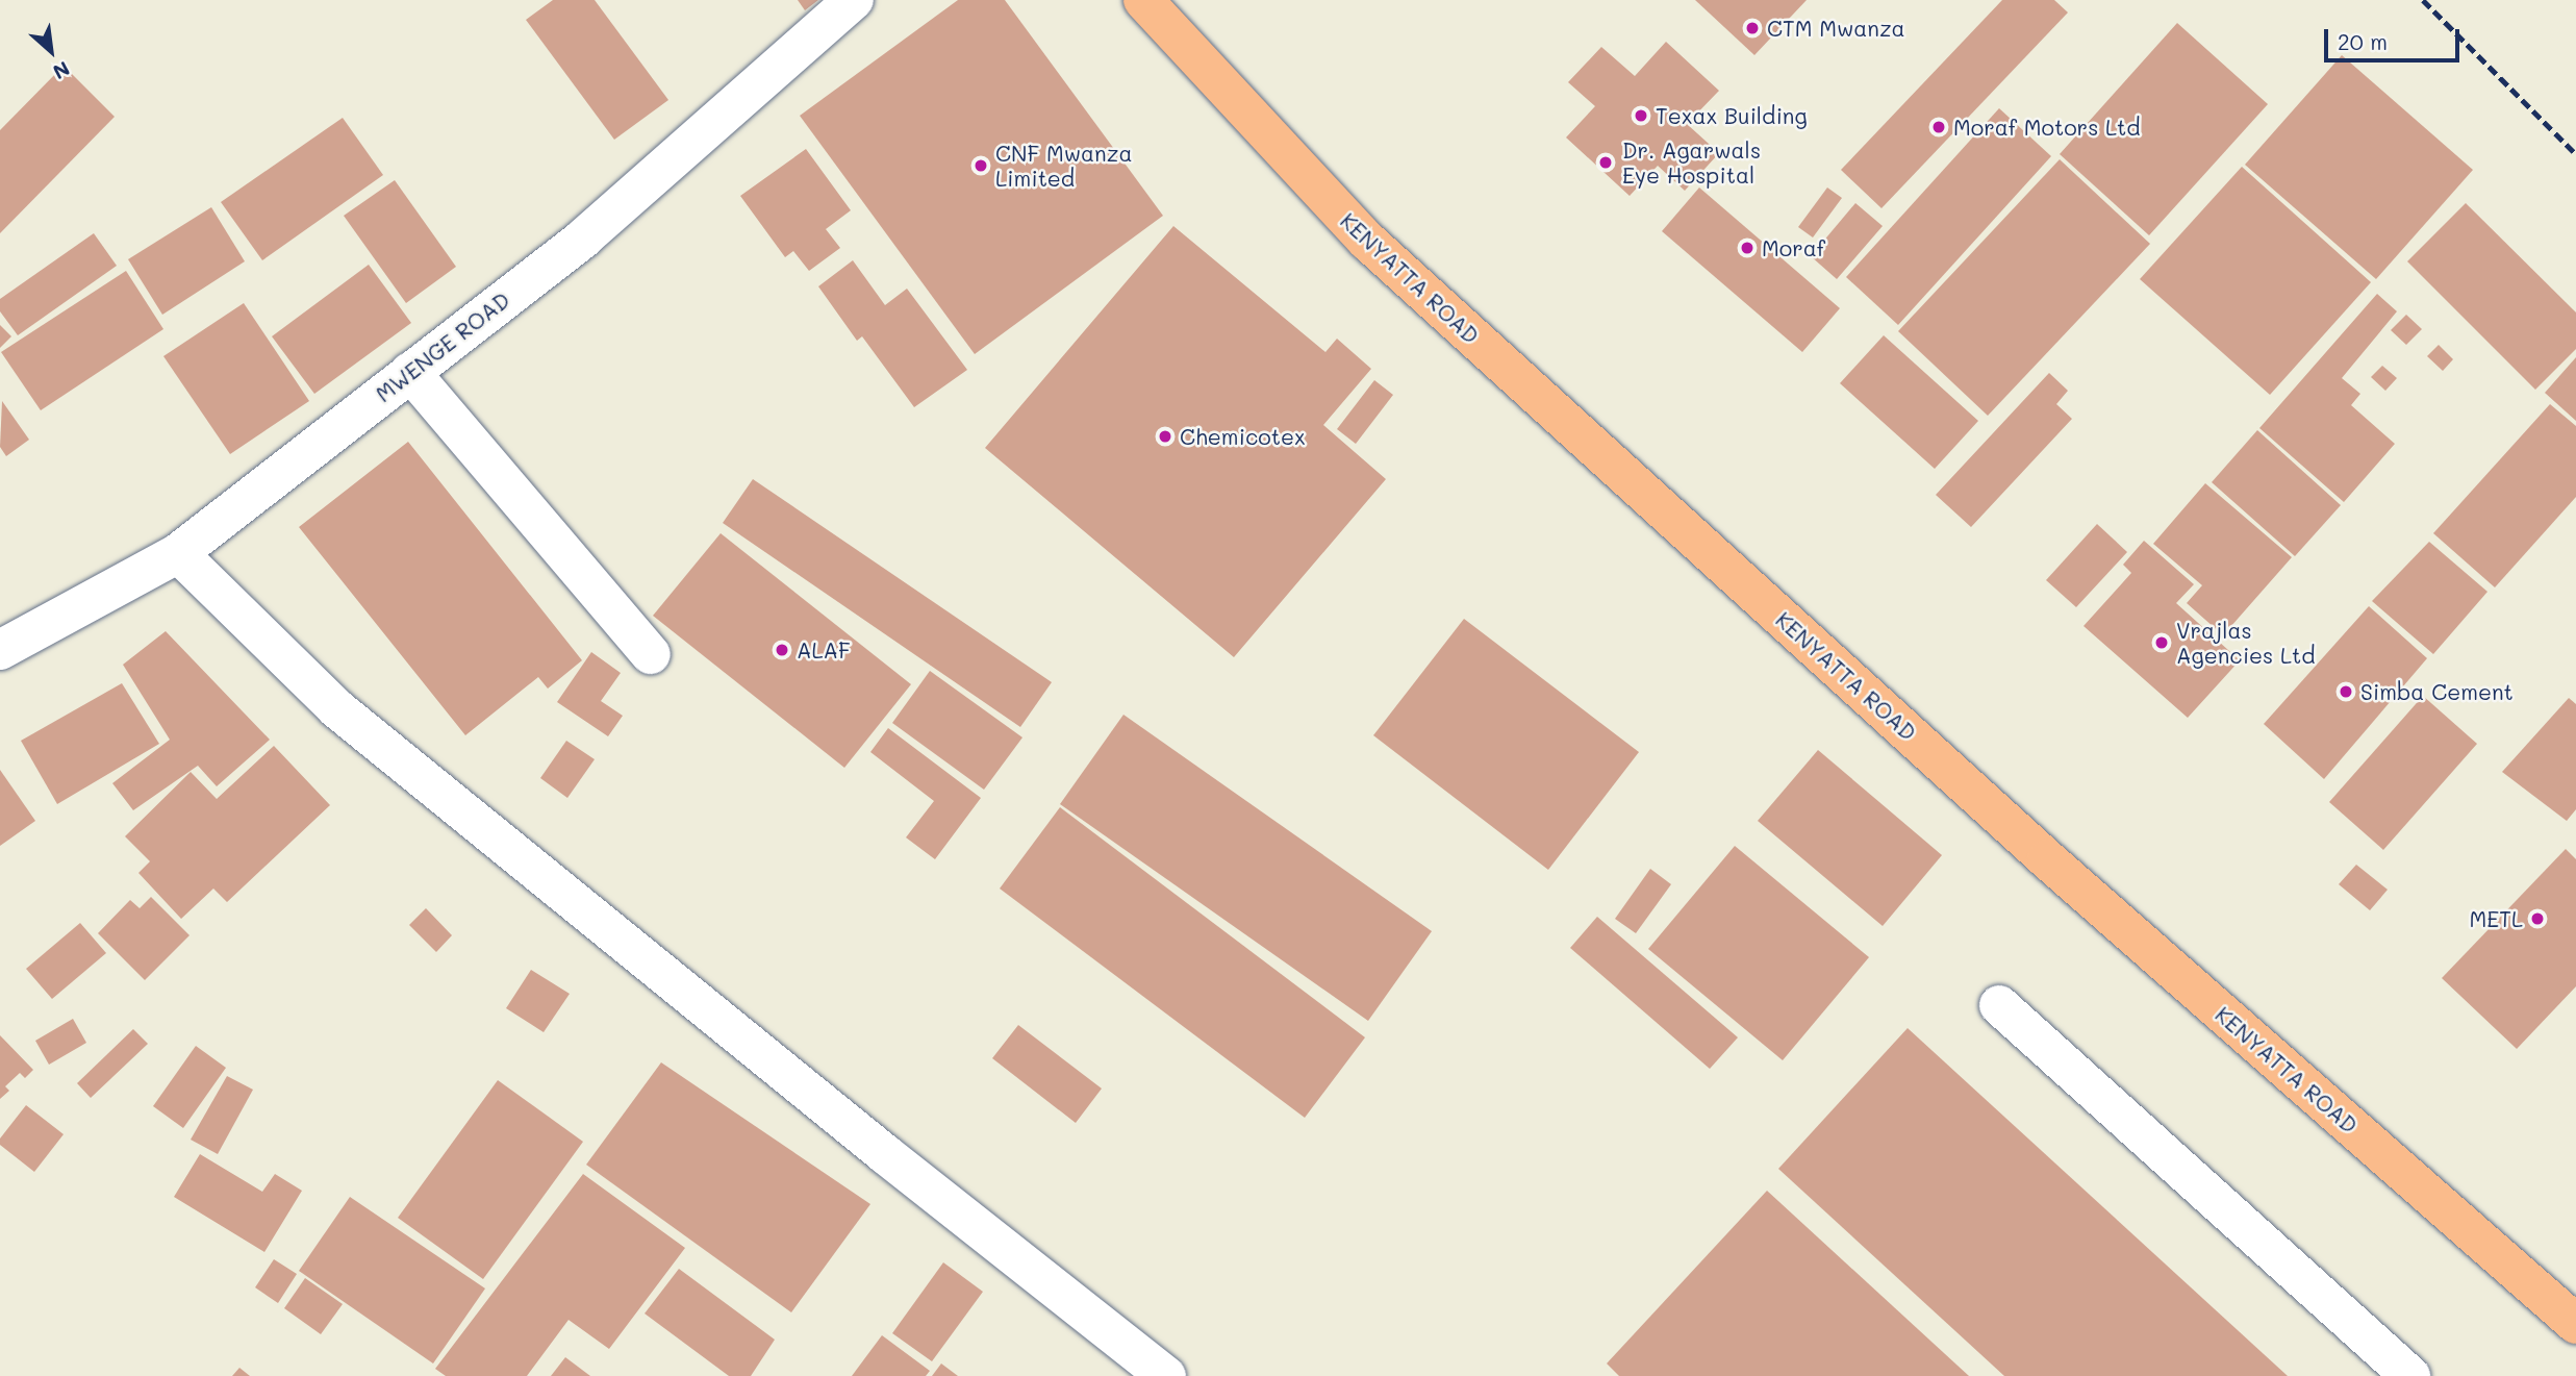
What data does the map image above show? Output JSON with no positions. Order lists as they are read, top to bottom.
{
  "streets": {
    "highway": ["KENYATTA ROAD"],
    "street": ["MWENGE ROAD"]
  },
  "places": [
    "CTM Mwanza",
    "Texax Building",
    "Moraf Motors Ltd",
    "Dr. Agarwals Eye Hospital",
    "CNF Mwanza Limited",
    "Moraf",
    "Chemicotex",
    "Vrajlas Agencies Ltd",
    "ALAF",
    "Simba Cement",
    "METL"
  ],
  "scale_bar": "20 m",
  "north": "bottom right"
}
